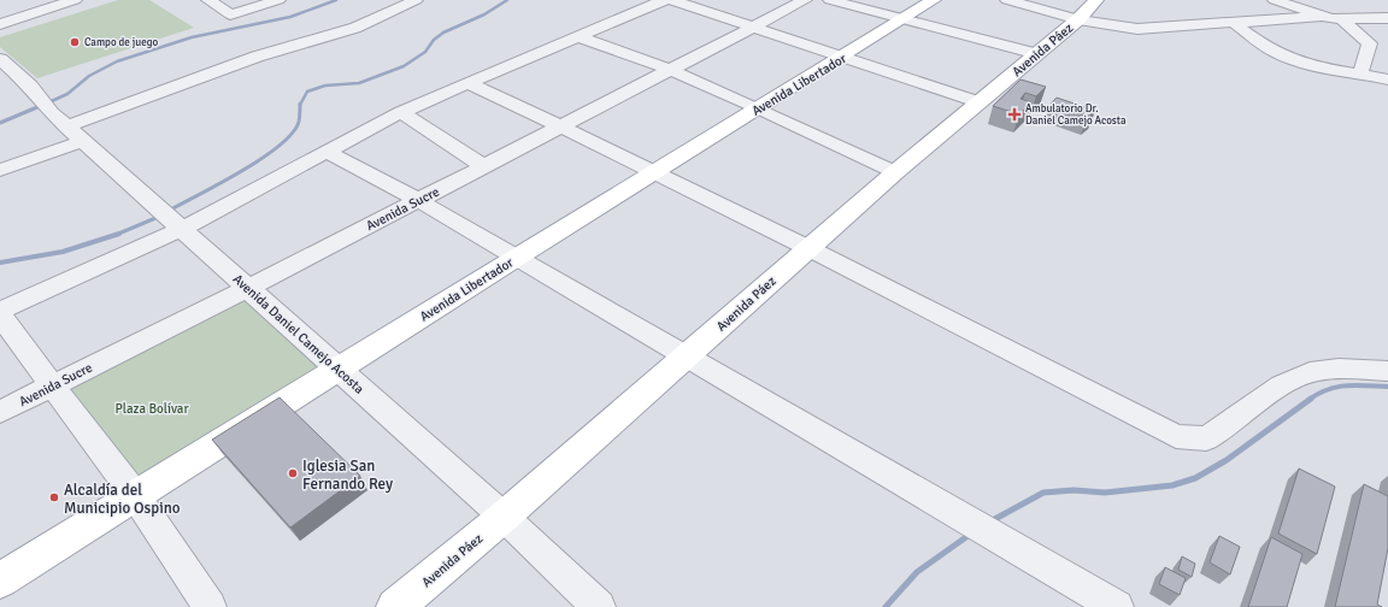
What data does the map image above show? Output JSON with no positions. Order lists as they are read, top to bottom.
{
  "streets": {
    "main road": ["Avenida Páez", "Avenida Libertador"],
    "street": ["Avenida Sucre", "Avenida Daniel Camejo Acosta"]
  },
  "crossings": [
    ["Avenida Páez", "Avenida Daniel Camejo Acosta"],
    ["Avenida Libertador", "Avenida Daniel Camejo Acosta"],
    ["Avenida Sucre", "Avenida Daniel Camejo Acosta"]
  ],
  "parks": ["Plaza Bolívar"],
  "places": {
    "other": ["Campo de juego", "Iglesia San Fernando Rey", "Alcaldía del Municipio Ospino"],
    "health": ["Ambulatorio Dr. Daniel Camejo Acosta"]
  }
}
